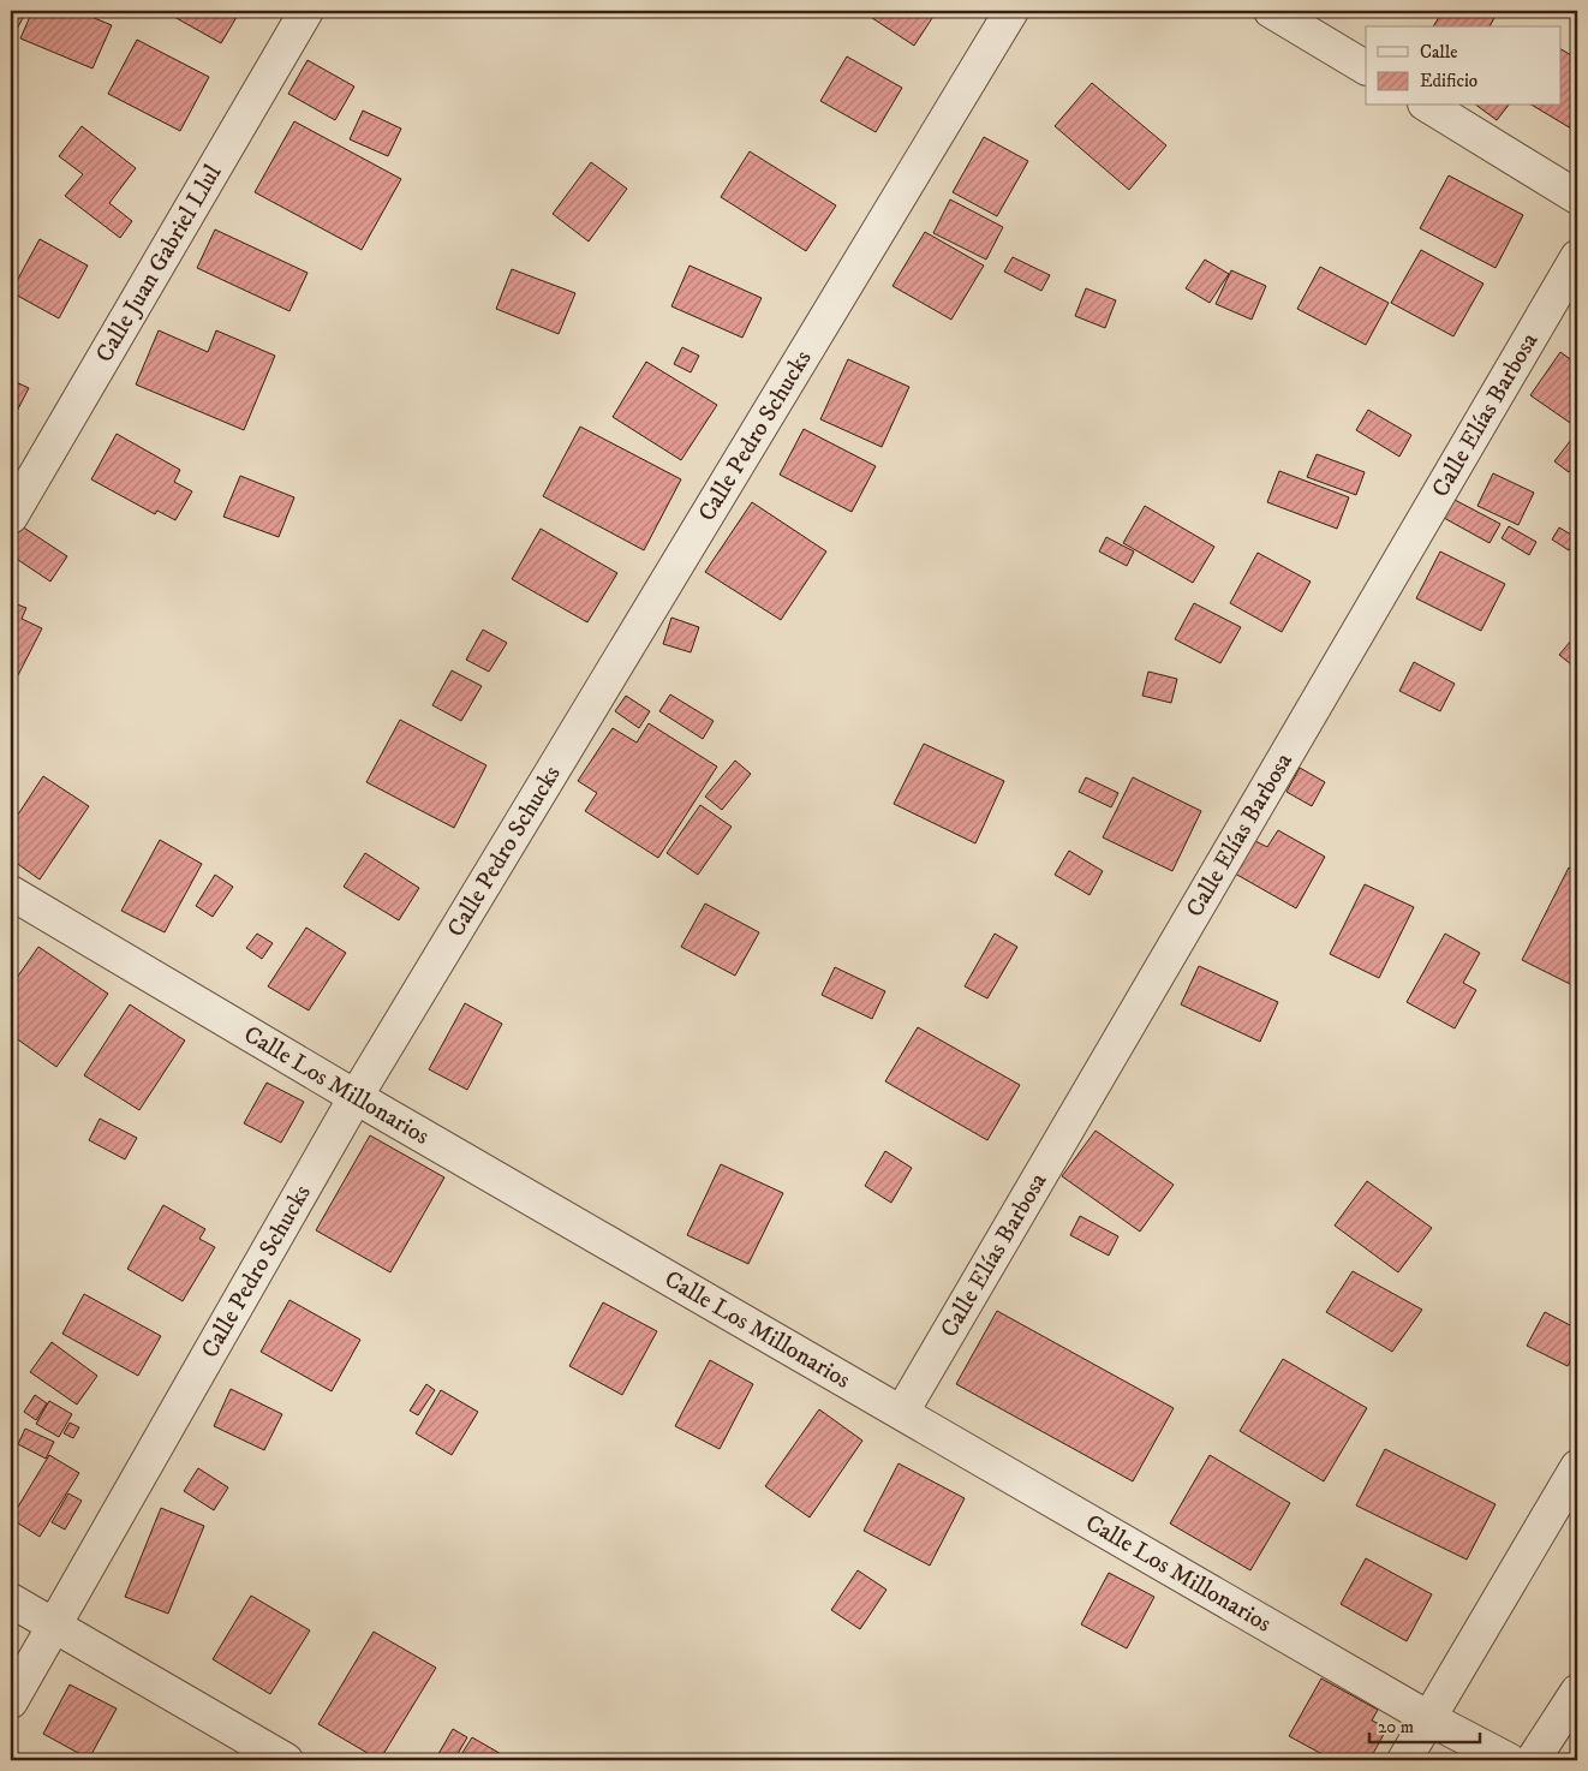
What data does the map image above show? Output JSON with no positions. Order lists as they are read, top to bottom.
{
  "streets": {
    "street": [
      "Calle Juan Gabriel Llul",
      "Calle Elías Barbosa",
      "Calle Pedro Schucks",
      "Calle Los Millonarios"
    ]
  },
  "crossings": [
    ["Calle Elías Barbosa", "Calle Los Millonarios"],
    ["Calle Pedro Schucks", "Calle Los Millonarios"]
  ],
  "legend": ["Calle", "Edificio"],
  "scale_bar": "20 m"
}
